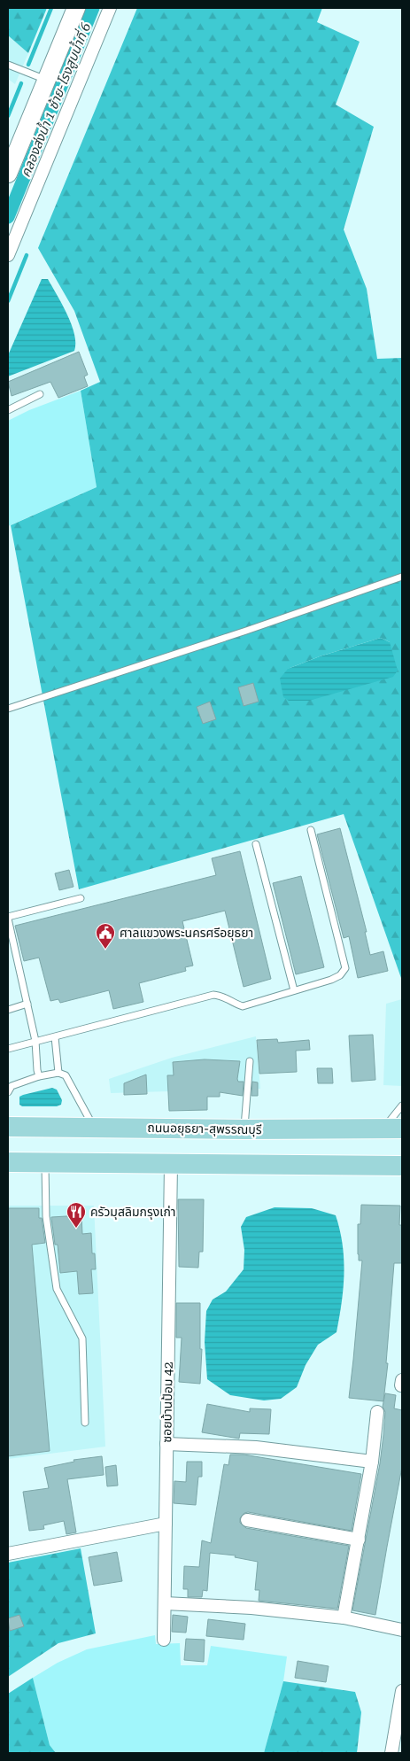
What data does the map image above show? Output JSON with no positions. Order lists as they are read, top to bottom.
{
  "streets": {
    "main road": ["ถนนอยุธยา-สุพรรณบุรี"],
    "street": ["ซอยบ้านป้อม 42"]
  },
  "water": ["คลองส่งน้ำ 1 ซ้าย-โรงสูบน้ำที่ 6"],
  "places": {
    "public building": ["ศาลแขวงพระนครศรีอยุธยา"],
    "restaurant": ["ครัวมุสลิมกรุงเก่า"]
  }
}
